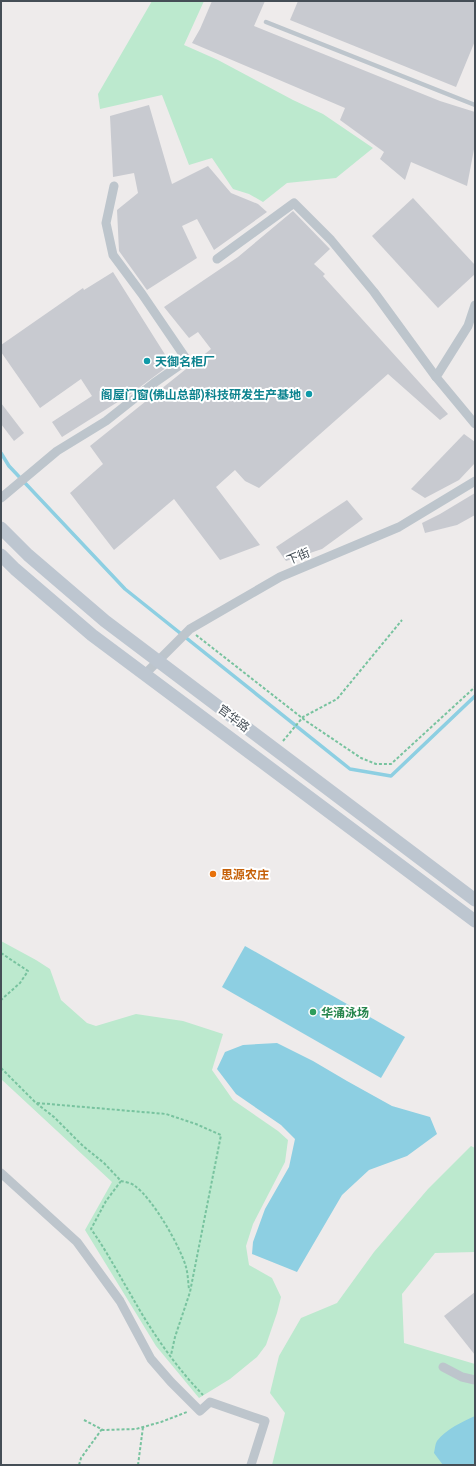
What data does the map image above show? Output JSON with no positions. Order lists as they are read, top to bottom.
{
  "streets": {
    "main road": ["官华路"],
    "street": ["下街"]
  },
  "crossings": [
    ["下街", "官华路"]
  ],
  "places": [
    "天御名柜厂",
    "阁屋门窗(佛山总部)科技研发生产基地",
    "思源农庄",
    "华涌泳场"
  ]
}
